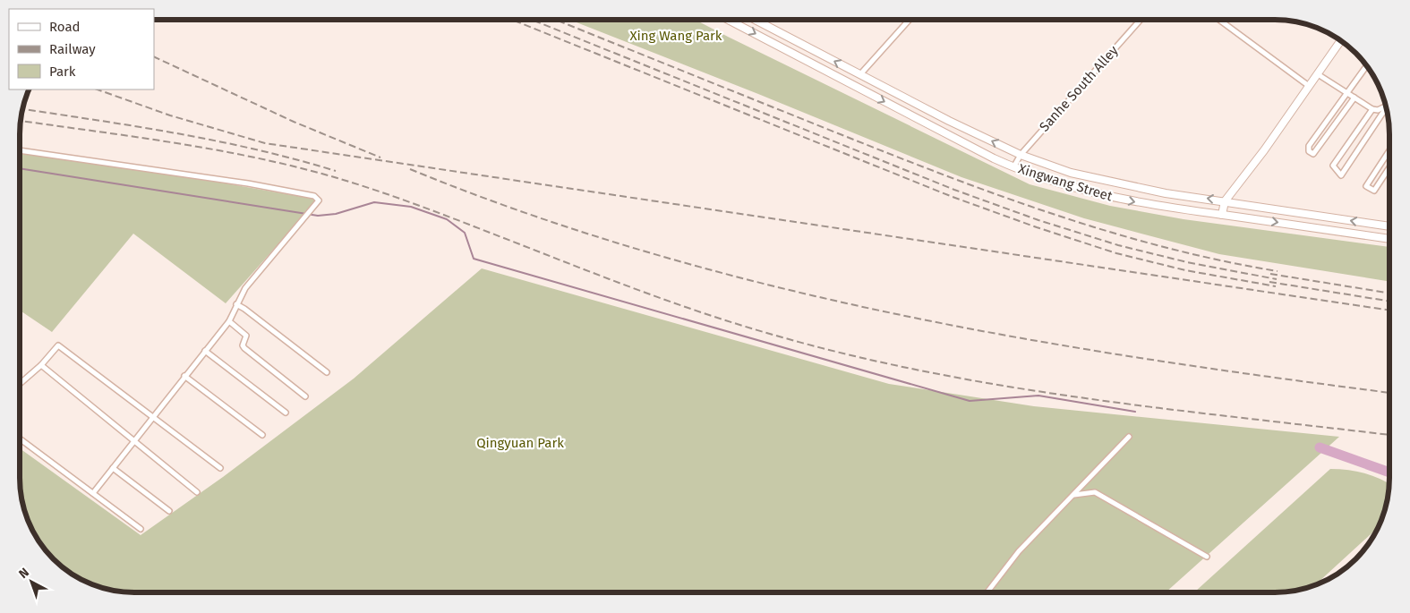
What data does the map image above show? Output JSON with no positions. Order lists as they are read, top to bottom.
{
  "streets": {
    "main road": ["Xingwang Street"],
    "street": ["Sanhe South Alley"]
  },
  "crossings": [
    ["Sanhe South Alley", "Xingwang Street"]
  ],
  "parks": ["Xing Wang Park", "Qingyuan Park"],
  "legend": ["Road", "Railway", "Park"],
  "north": "top left"
}
